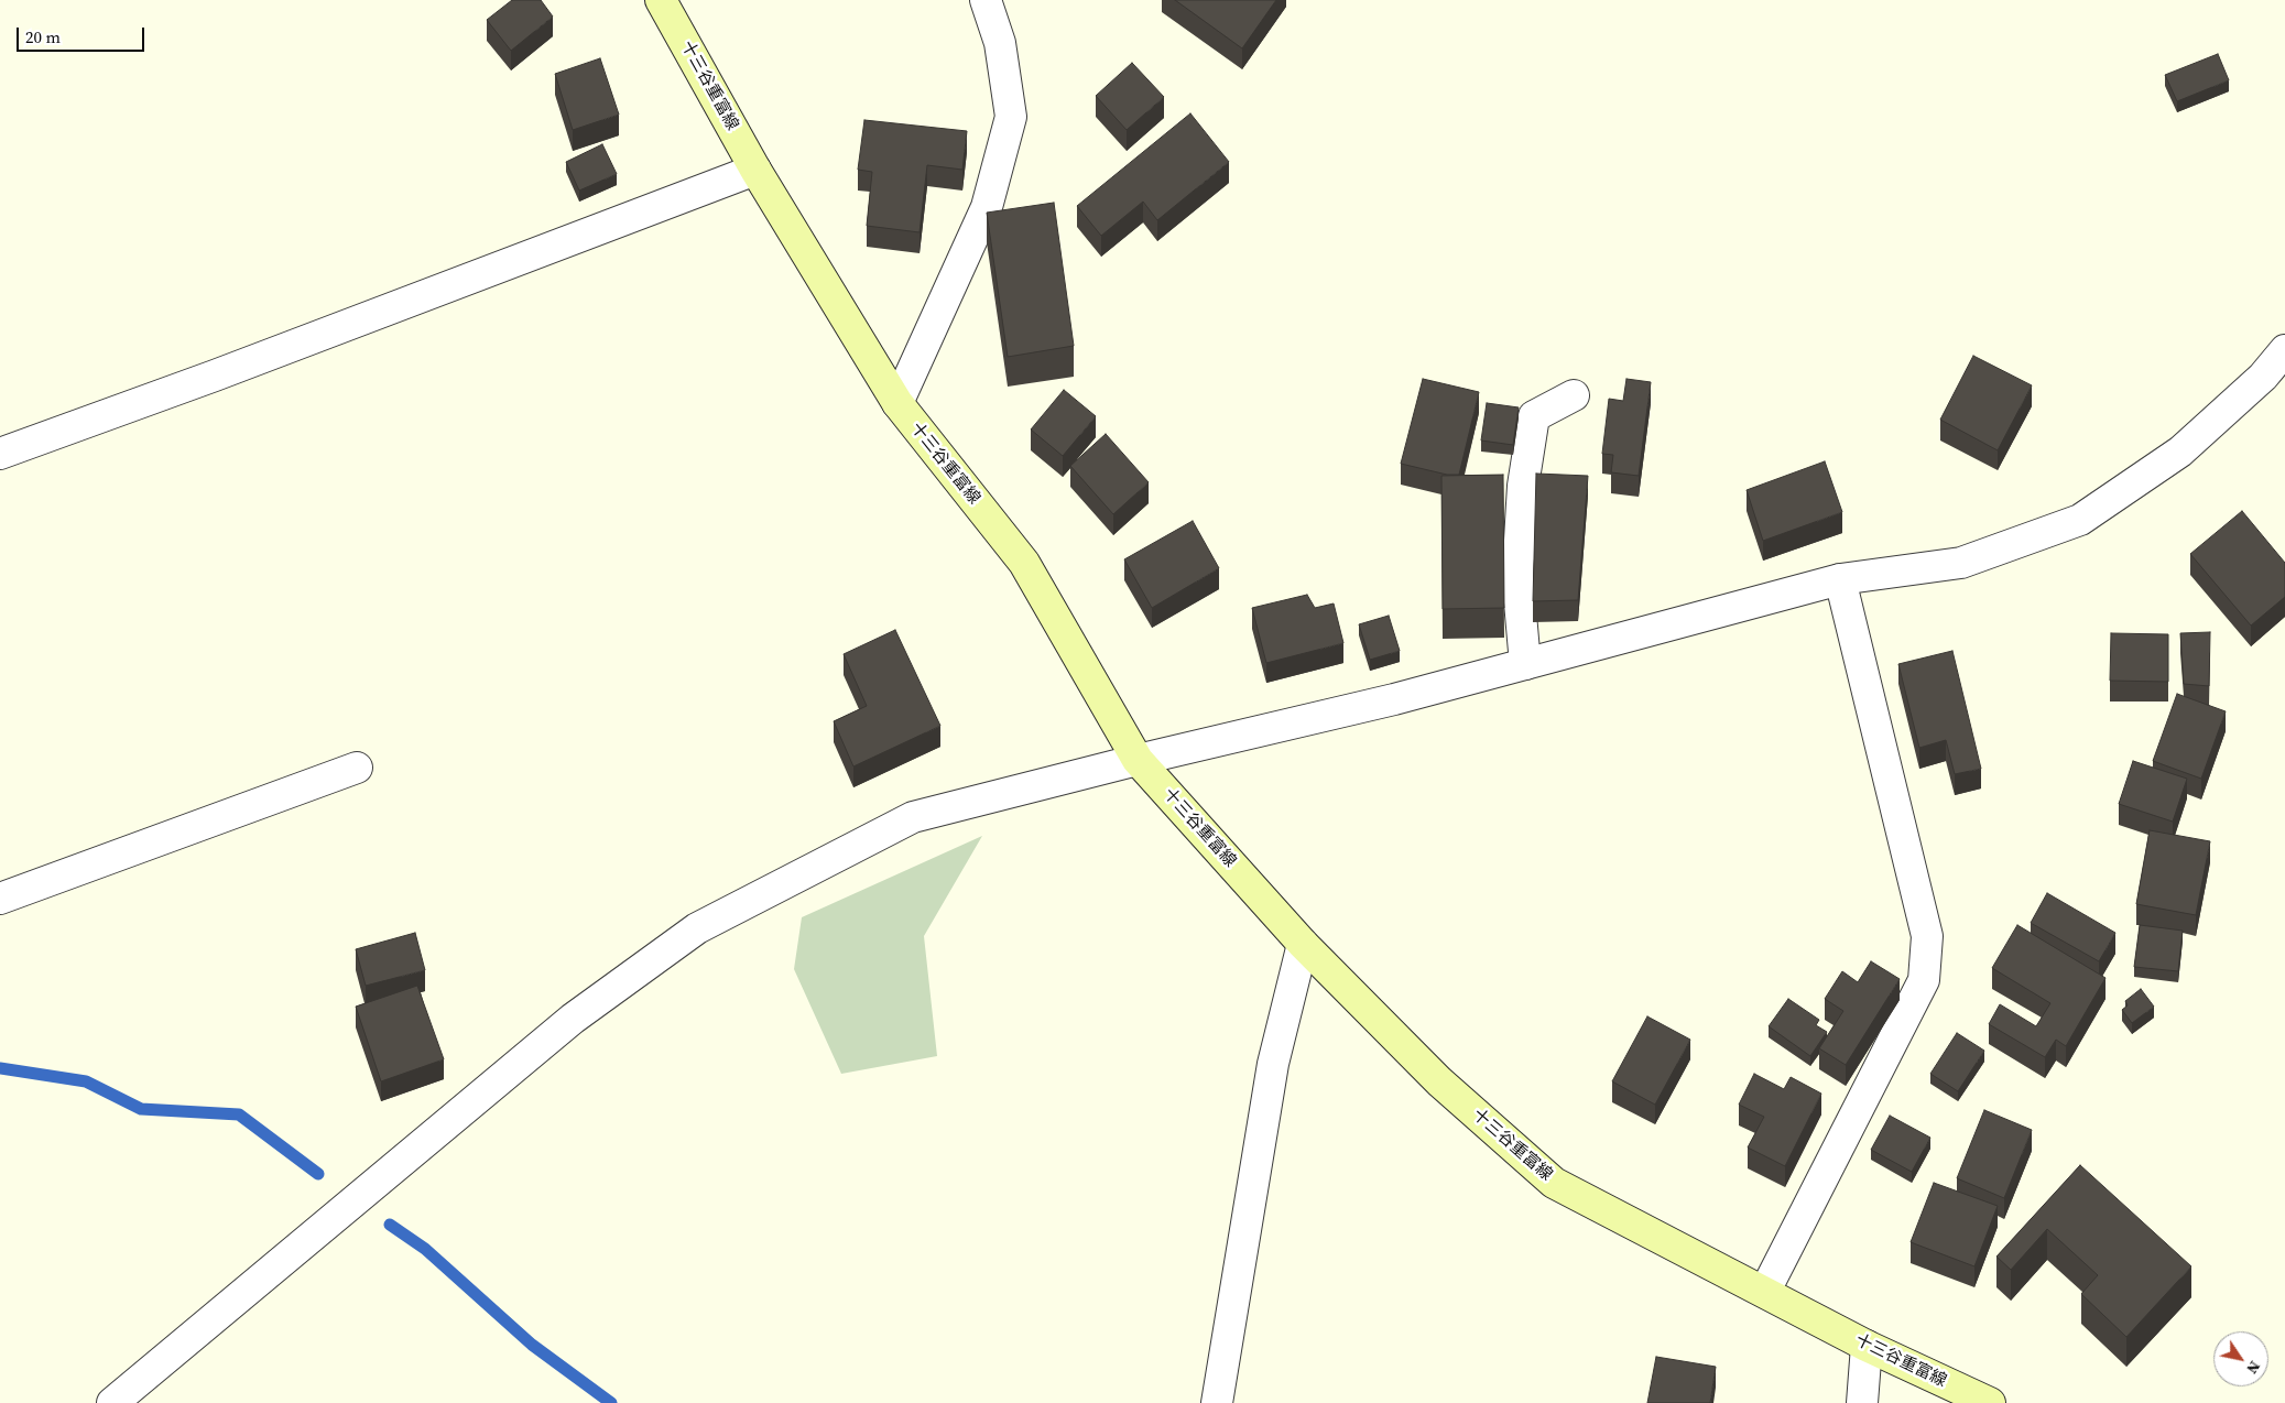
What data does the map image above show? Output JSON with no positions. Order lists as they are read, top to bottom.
{
  "streets": {
    "main road": ["十三谷重富線"]
  },
  "scale_bar": "20 m",
  "north": "bottom right"
}
